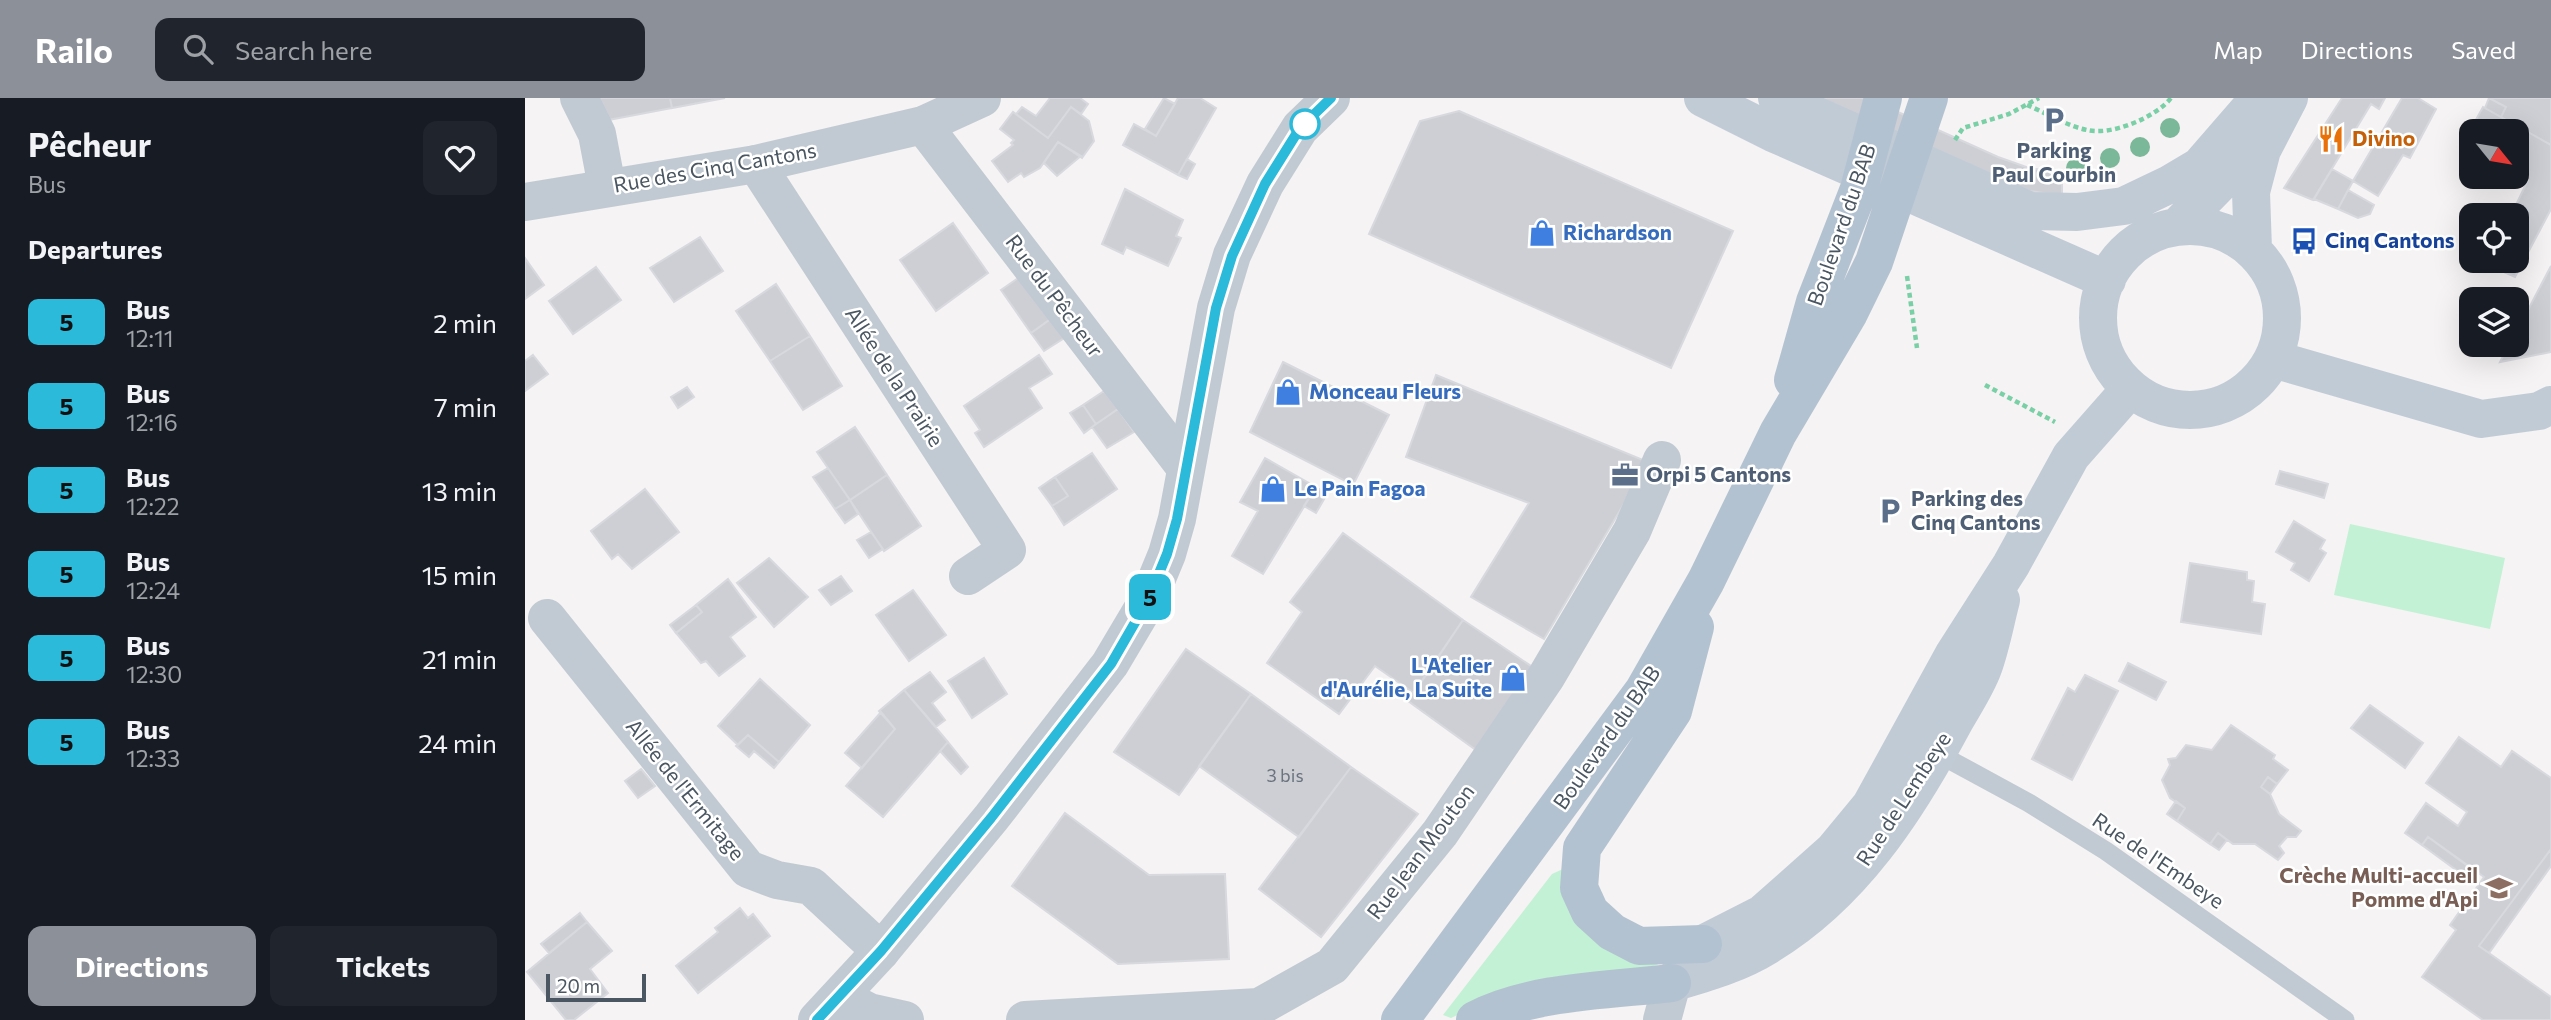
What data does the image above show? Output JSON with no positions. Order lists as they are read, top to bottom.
{
  "streets": {
    "main road": ["Boulevard du BAB", "Rue de Lembeye"],
    "street": [
      "Rue des Cinq Cantons",
      "Rue du Pêcheur",
      "Allée de la Prairie",
      "Allée de l'Ermitage",
      "Rue Jean Mouton"
    ],
    "lane": ["Rue de l'Embeye"]
  },
  "crossings": [
    ["Rue des Cinq Cantons", "Rue du Pêcheur"],
    ["Rue des Cinq Cantons", "Allée de la Prairie"],
    ["Rue de Lembeye", "Rue de l'Embeye"]
  ],
  "places": {
    "parking": ["Parking Paul Courbin", "Parking des Cinq Cantons"],
    "restaurant": ["Divino"],
    "shop": [
      "Richardson",
      "Monceau Fleurs",
      "Le Pain Fagoa",
      "L'Atelier d'Aurélie, La Suite"
    ],
    "bus stop": ["Cinq Cantons"],
    "office": ["Orpi 5 Cantons"],
    "school or university": ["Crèche Multi-accueil Pomme d'Api"]
  },
  "lines": ["bus line 5"],
  "house_numbers": ["3 bis"],
  "scale_bar": "20 m",
  "north": "bottom right",
  "page": {
    "header": "Railo",
    "search": "Search here",
    "nav": ["Map", "Directions", "Saved"],
    "heading": [
      ["Pêcheur", "Bus"],
      "Departures"
    ],
    "on_map": "5",
    "list": [
      {
        "mark": "5",
        "name": "Bus",
        "note": "12:11",
        "value": "2 min"
      },
      {
        "mark": "5",
        "name": "Bus",
        "note": "12:16",
        "value": "7 min"
      },
      {
        "mark": "5",
        "name": "Bus",
        "note": "12:22",
        "value": "13 min"
      },
      {
        "mark": "5",
        "name": "Bus",
        "note": "12:24",
        "value": "15 min"
      },
      {
        "mark": "5",
        "name": "Bus",
        "note": "12:30",
        "value": "21 min"
      },
      {
        "mark": "5",
        "name": "Bus",
        "note": "12:33",
        "value": "24 min"
      }
    ],
    "buttons": ["Directions", "Tickets"],
    "scale": "20 m"
  }
}
